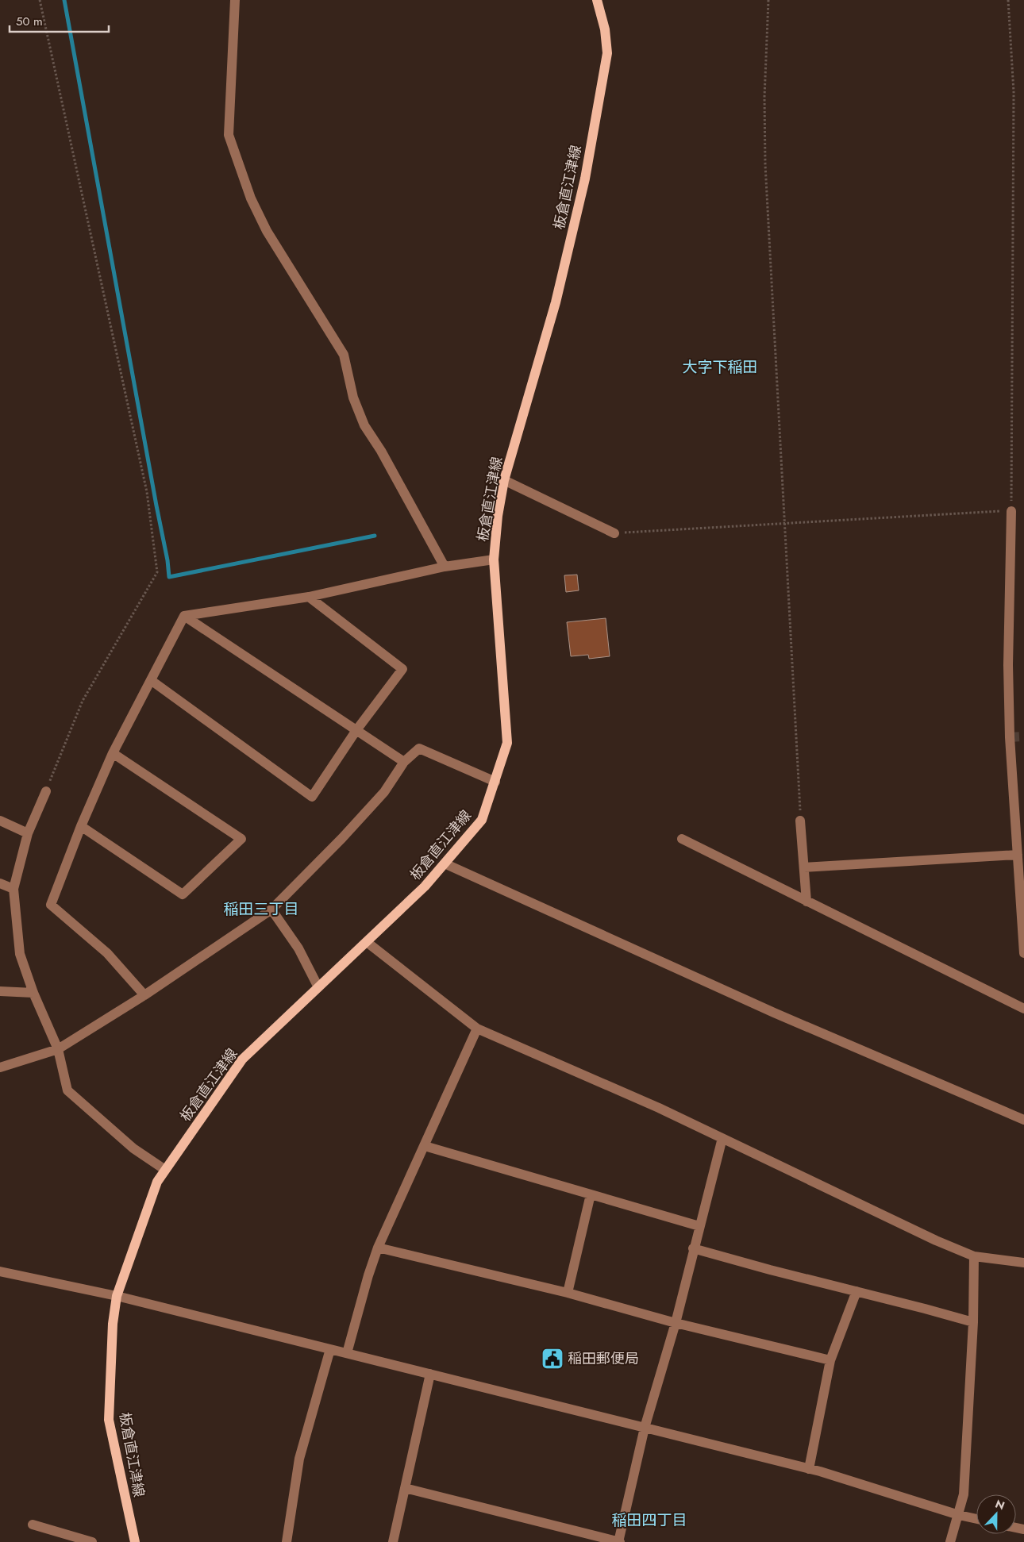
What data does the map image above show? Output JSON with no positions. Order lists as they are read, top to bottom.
{
  "streets": {
    "main road": ["板倉直江津線"]
  },
  "districts": ["大字下稲田", "稲田三丁目", "稲田四丁目"],
  "places": {
    "public building": ["稲田郵便局"]
  },
  "scale_bar": "50 m",
  "north": "top"
}
